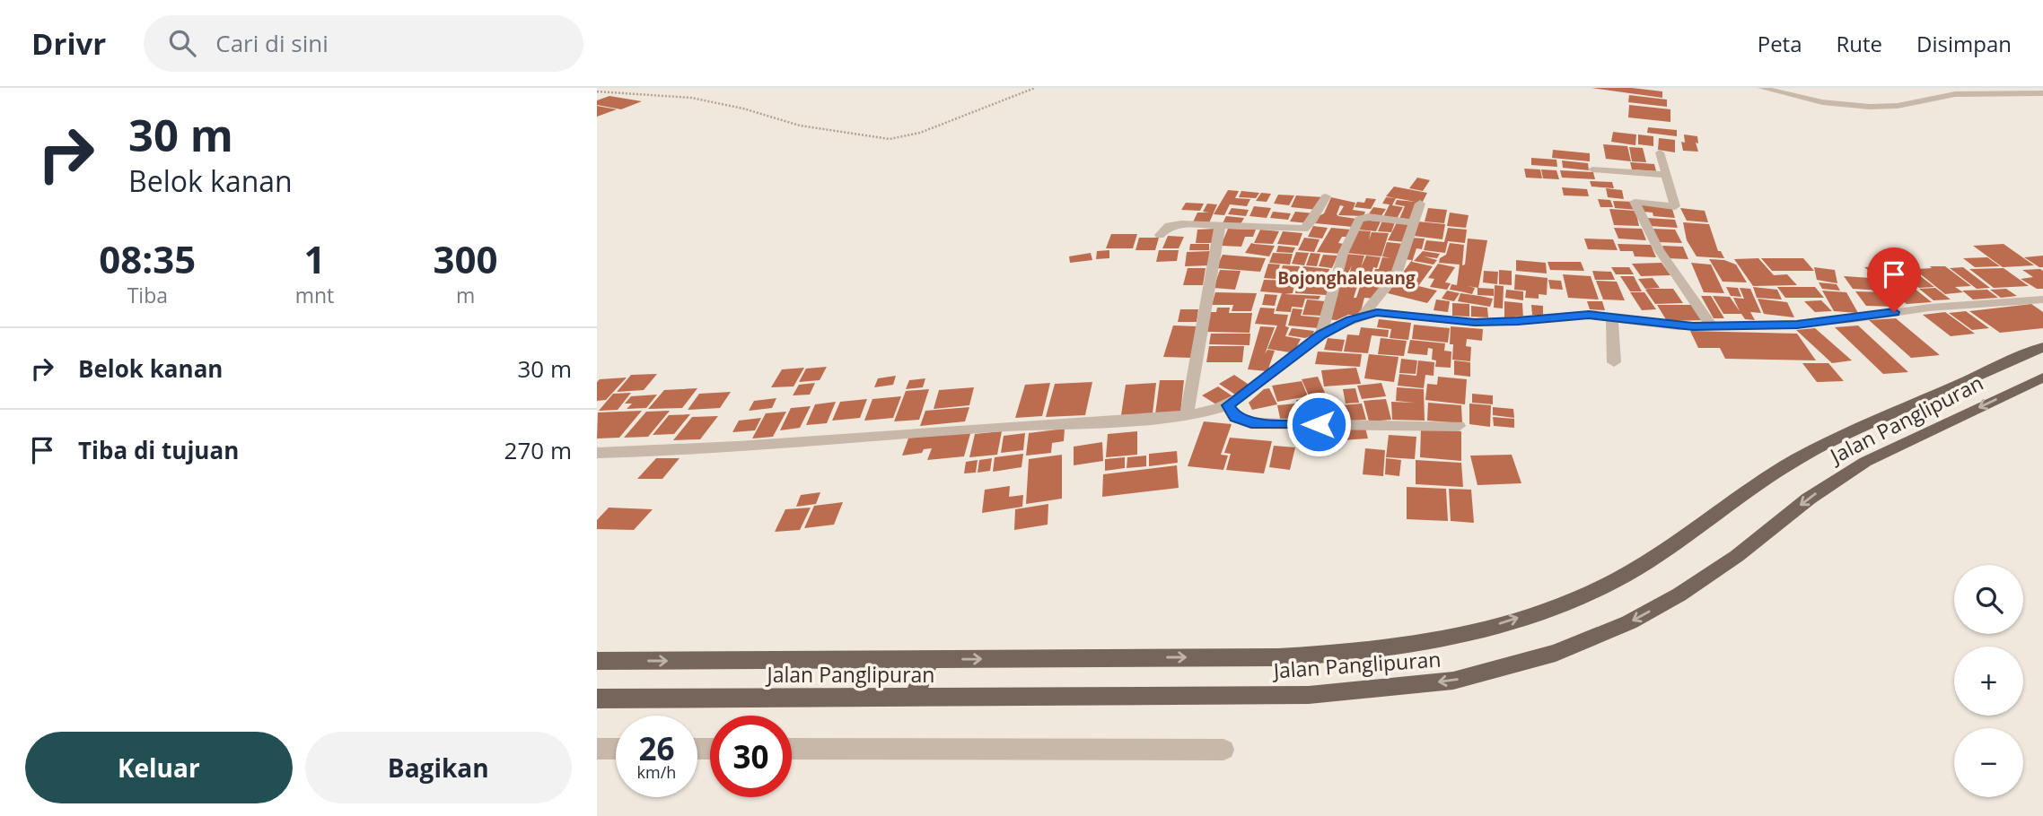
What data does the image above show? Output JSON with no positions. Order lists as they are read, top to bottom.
{
  "streets": {
    "main road": ["Jalan Panglipuran"]
  },
  "districts": ["Bojonghaleuang"],
  "page": {
    "header": "Drivr",
    "search": "Cari di sini",
    "nav": ["Peta", "Rute", "Disimpan"],
    "turn": ["30 m", "Belok kanan"],
    "eta": [
      "08:35",
      "Tiba",
      "1",
      "mnt",
      "300",
      "m"
    ],
    "list": [
      {
        "name": "Belok kanan",
        "value": "30 m"
      },
      {
        "name": "Tiba di tujuan",
        "value": "270 m"
      }
    ],
    "map_buttons": ["+", "−"],
    "speed": "26 km/h",
    "limit": "30",
    "buttons": ["Keluar", "Bagikan"]
  }
}
